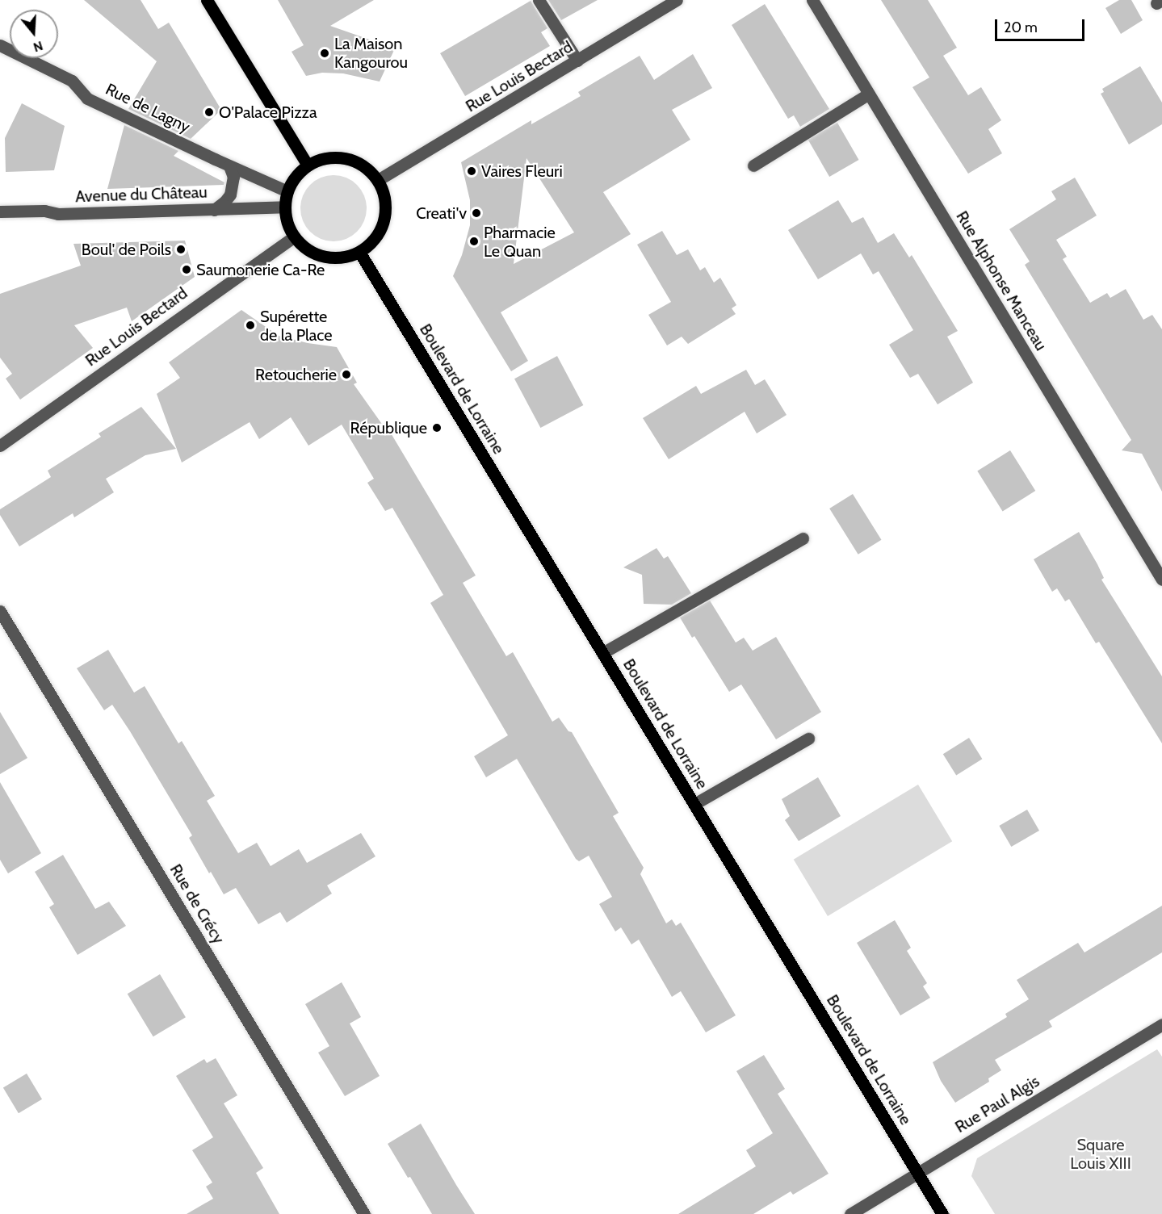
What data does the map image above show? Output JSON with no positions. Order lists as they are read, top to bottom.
{
  "streets": {
    "main road": ["Boulevard de Lorraine"],
    "street": [
      "Rue Louis Bectard",
      "Rue de Lagny",
      "Avenue du Château",
      "Rue Alphonse Manceau",
      "Rue de Crécy",
      "Rue Paul Algis"
    ]
  },
  "crossings": [
    ["Rue Louis Bectard", "Rue de Lagny"],
    ["Rue Louis Bectard", "Avenue du Château"],
    ["Rue Louis Bectard", "Boulevard de Lorraine"],
    ["Rue de Lagny", "Avenue du Château"],
    ["Rue de Lagny", "Boulevard de Lorraine"],
    ["Avenue du Château", "Boulevard de Lorraine"],
    ["Boulevard de Lorraine", "Rue Paul Algis"]
  ],
  "parks": ["Square Louis XIII"],
  "places": [
    "La Maison Kangourou",
    "O'Palace Pizza",
    "Vaires Fleuri",
    "Creati'v",
    "Pharmacie Le Quan",
    "Boul' de Poils",
    "Saumonerie Ca-Re",
    "Supérette de la Place",
    "Retoucherie",
    "République"
  ],
  "scale_bar": "20 m",
  "north": "bottom"
}
